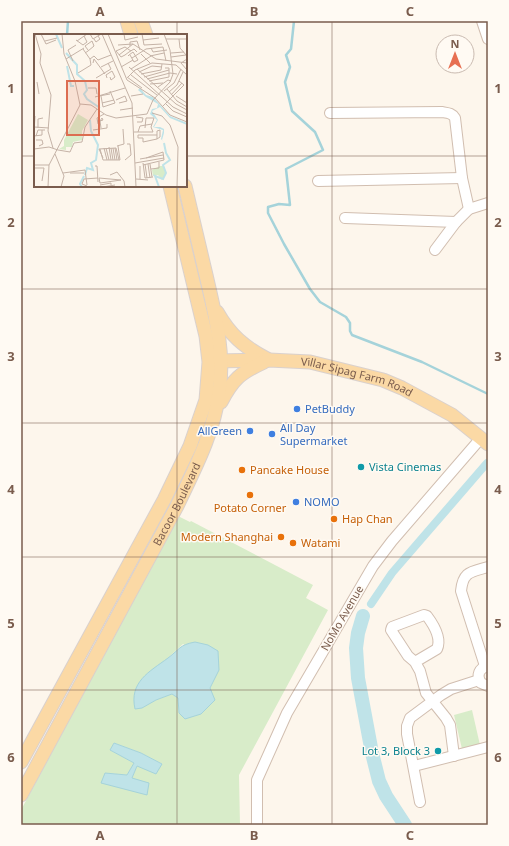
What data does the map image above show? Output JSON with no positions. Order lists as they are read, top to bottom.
{
  "streets": {
    "main road": ["Villar Sipag Farm Road", "Bacoor Boulevard"],
    "street": ["NoMo Avenue"]
  },
  "crossings": [
    ["Villar Sipag Farm Road", "Bacoor Boulevard"],
    ["Villar Sipag Farm Road", "NoMo Avenue"]
  ],
  "places": [
    "PetBuddy",
    "AllGreen",
    "All Day Supermarket",
    "Vista Cinemas",
    "Pancake House",
    "Potato Corner",
    "NOMO",
    "Hap Chan",
    "Modern Shanghai",
    "Watami",
    "Lot 3, Block 3"
  ],
  "north": "top",
  "grid": {
    "columns": ["A", "B", "C"],
    "rows": [
      "1",
      "2",
      "3",
      "4",
      "5",
      "6"
    ]
  }
}
